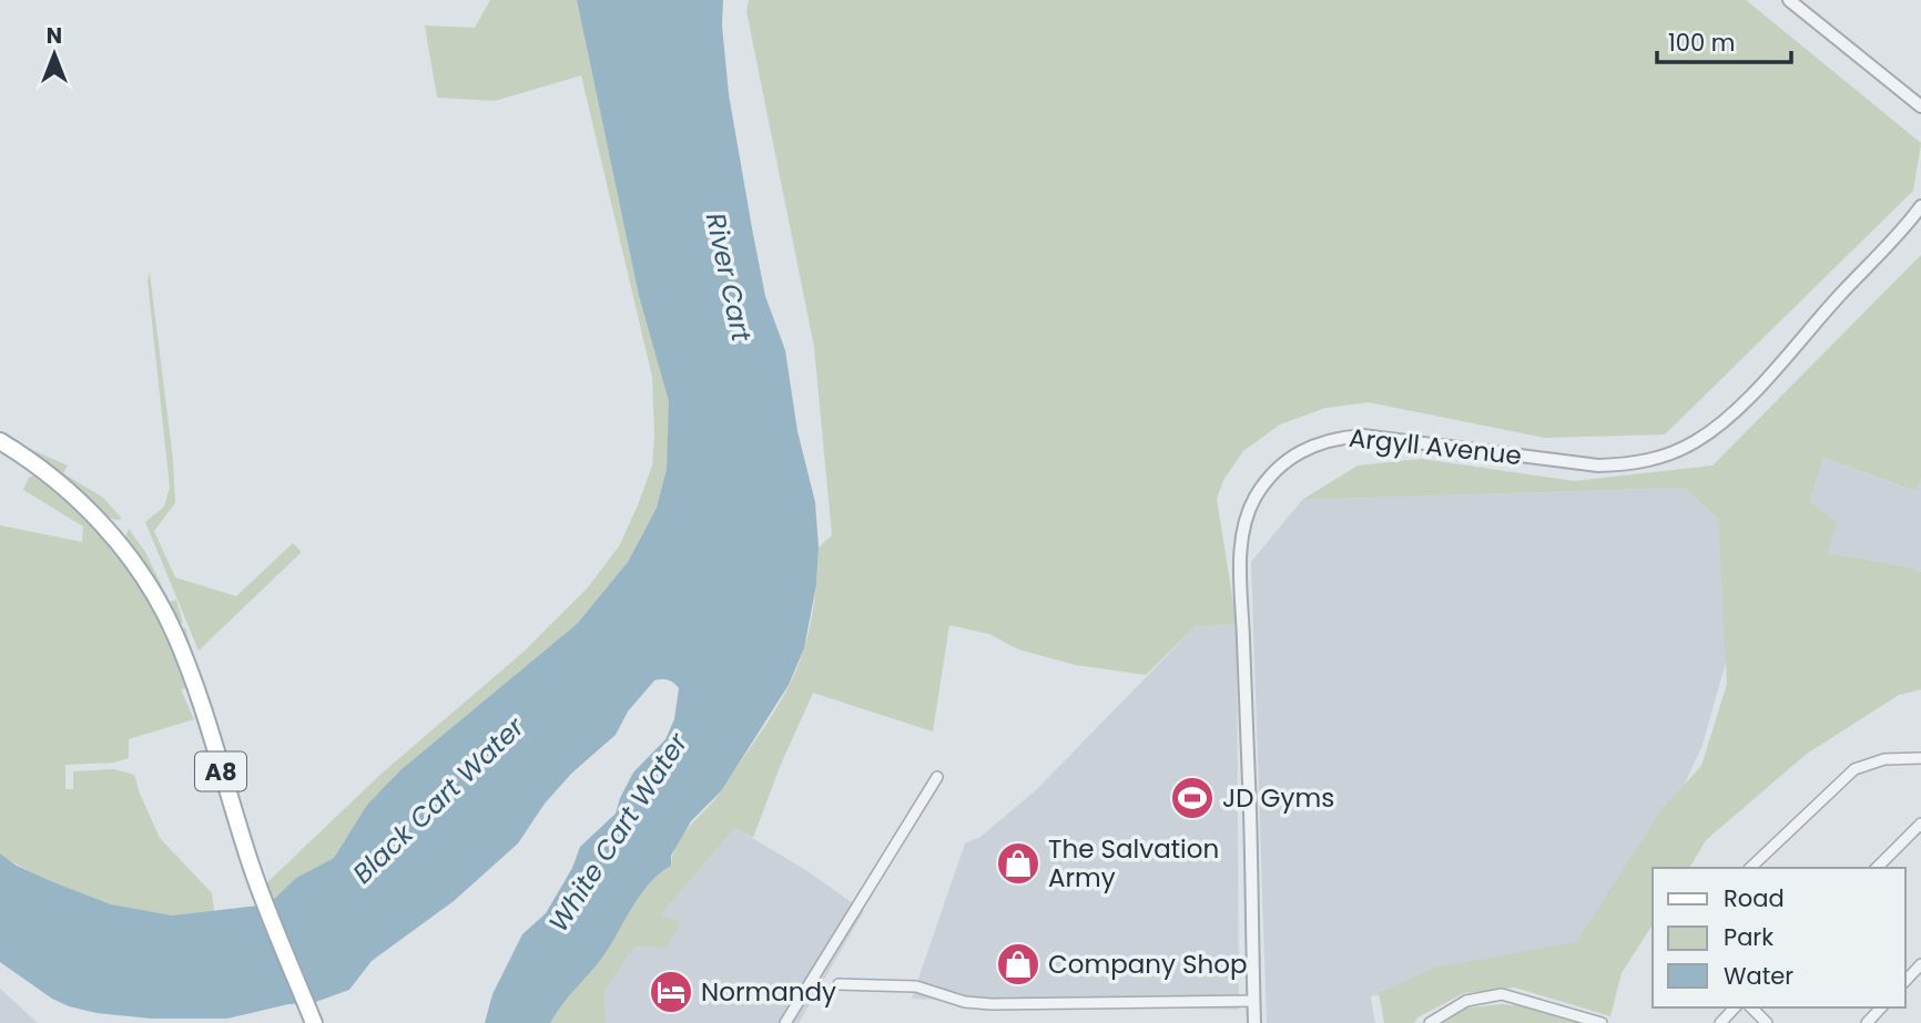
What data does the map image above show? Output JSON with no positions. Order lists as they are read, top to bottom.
{
  "streets": {
    "main road": ["A8"],
    "street": ["Argyll Avenue"]
  },
  "water": ["River Cart", "Black Cart Water", "White Cart Water"],
  "places": {
    "sports": ["JD Gyms"],
    "shop": ["The Salvation Army", "Company Shop"],
    "hotel": ["Normandy"]
  },
  "legend": ["Road", "Park", "Water"],
  "scale_bar": "100 m",
  "north": "top"
}
